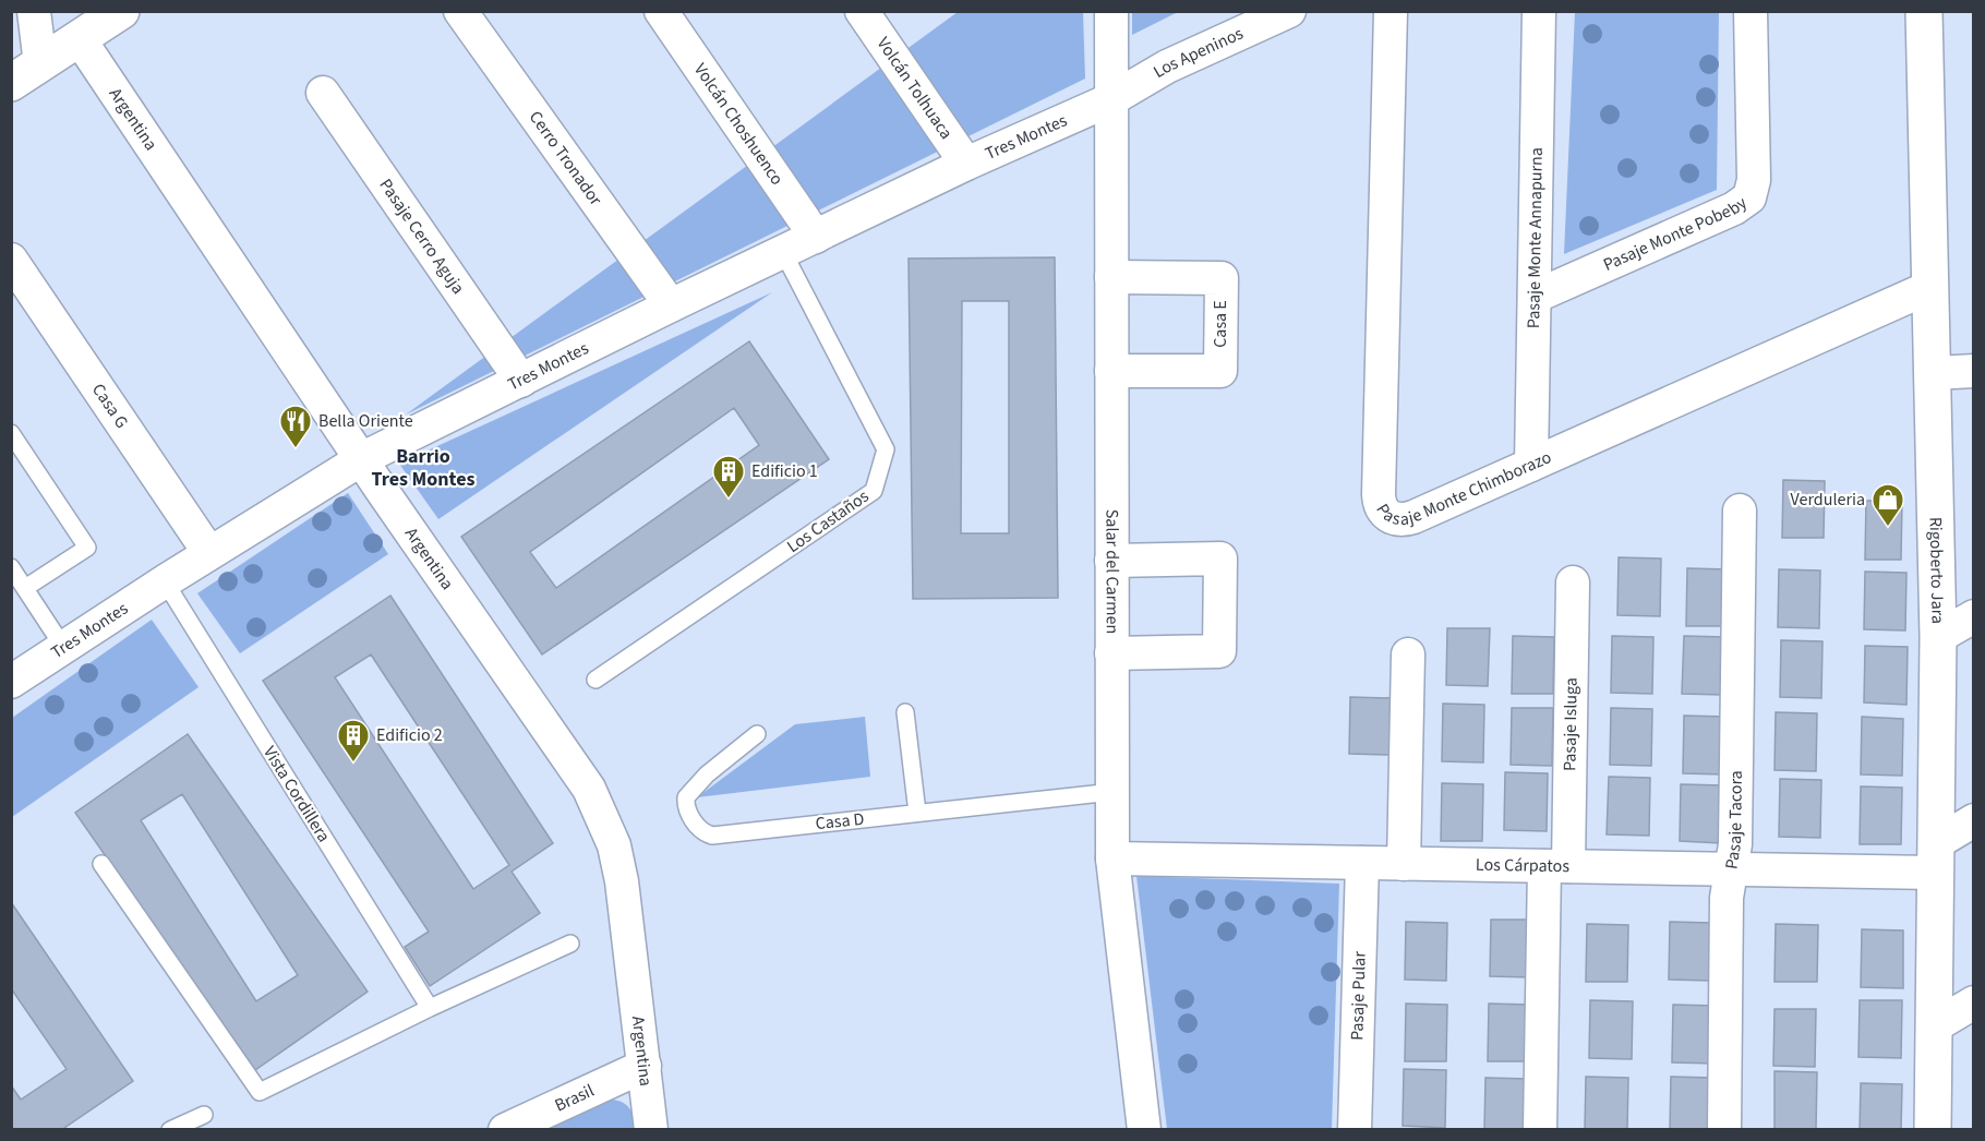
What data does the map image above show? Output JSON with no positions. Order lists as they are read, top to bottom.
{
  "streets": {
    "street": [
      "Los Apeninos",
      "Volcán Tolhuaca",
      "Argentina",
      "Volcán Choshuenco",
      "Tres Montes",
      "Cerro Tronador",
      "Pasaje Monte Pobeby",
      "Pasaje Cerro Aguja",
      "Pasaje Monte Annapurna",
      "Casa E",
      "Casa G",
      "Pasaje Monte Chimborazo",
      "Rigoberto Jara",
      "Salar del Carmen",
      "Pasaje Isluga",
      "Pasaje Tacora",
      "Los Cárpatos",
      "Pasaje Pular",
      "Brasil"
    ],
    "lane": ["Los Castaños", "Vista Cordillera", "Casa D"]
  },
  "crossings": [
    ["Los Apeninos", "Tres Montes"],
    ["Los Apeninos", "Salar del Carmen"],
    ["Volcán Tolhuaca", "Tres Montes"],
    ["Argentina", "Tres Montes"],
    ["Argentina", "Brasil"],
    ["Volcán Choshuenco", "Tres Montes"],
    ["Tres Montes", "Cerro Tronador"],
    ["Tres Montes", "Pasaje Cerro Aguja"],
    ["Tres Montes", "Casa G"],
    ["Tres Montes", "Los Castaños"],
    ["Tres Montes", "Salar del Carmen"],
    ["Tres Montes", "Vista Cordillera"],
    ["Pasaje Monte Pobeby", "Pasaje Monte Annapurna"],
    ["Pasaje Monte Annapurna", "Pasaje Monte Chimborazo"],
    ["Casa E", "Salar del Carmen"],
    ["Pasaje Monte Chimborazo", "Rigoberto Jara"],
    ["Rigoberto Jara", "Los Cárpatos"],
    ["Salar del Carmen", "Casa D"],
    ["Salar del Carmen", "Los Cárpatos"],
    ["Pasaje Isluga", "Los Cárpatos"],
    ["Pasaje Tacora", "Los Cárpatos"],
    ["Los Cárpatos", "Pasaje Pular"]
  ],
  "districts": ["Barrio Tres Montes"],
  "places": {
    "restaurant": ["Bella Oriente"],
    "building": ["Edificio 1", "Edificio 2"],
    "shop": ["Verduleria"]
  }
}
